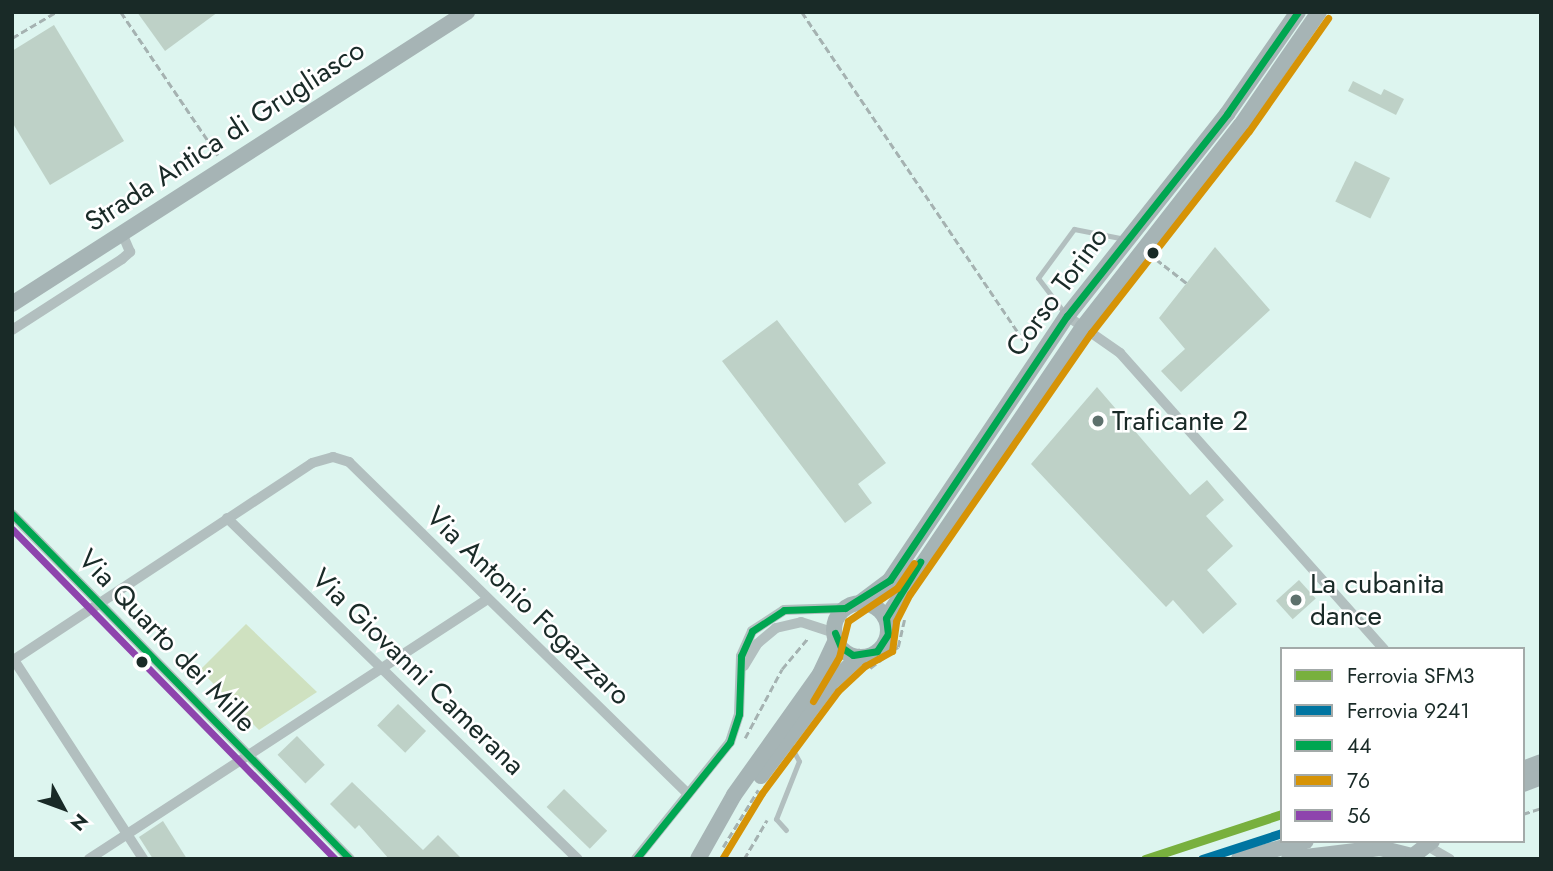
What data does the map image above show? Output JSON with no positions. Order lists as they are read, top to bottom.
{
  "streets": {
    "street": [
      "Strada Antica di Grugliasco",
      "Corso Torino",
      "Via Antonio Fogazzaro",
      "Via Quarto dei Mille",
      "Via Giovanni Camerana"
    ]
  },
  "crossings": [
    ["Via Antonio Fogazzaro", "Via Giovanni Camerana"]
  ],
  "places": ["Traficante 2", "La cubanita dance"],
  "lines": [
    "transit line 44",
    "transit line 76",
    "transit line 56",
    "rail line SFM3",
    "rail line 9241"
  ],
  "legend": [
    "Ferrovia SFM3",
    "Ferrovia 9241",
    "44",
    "76",
    "56"
  ],
  "north": "bottom right"
}
